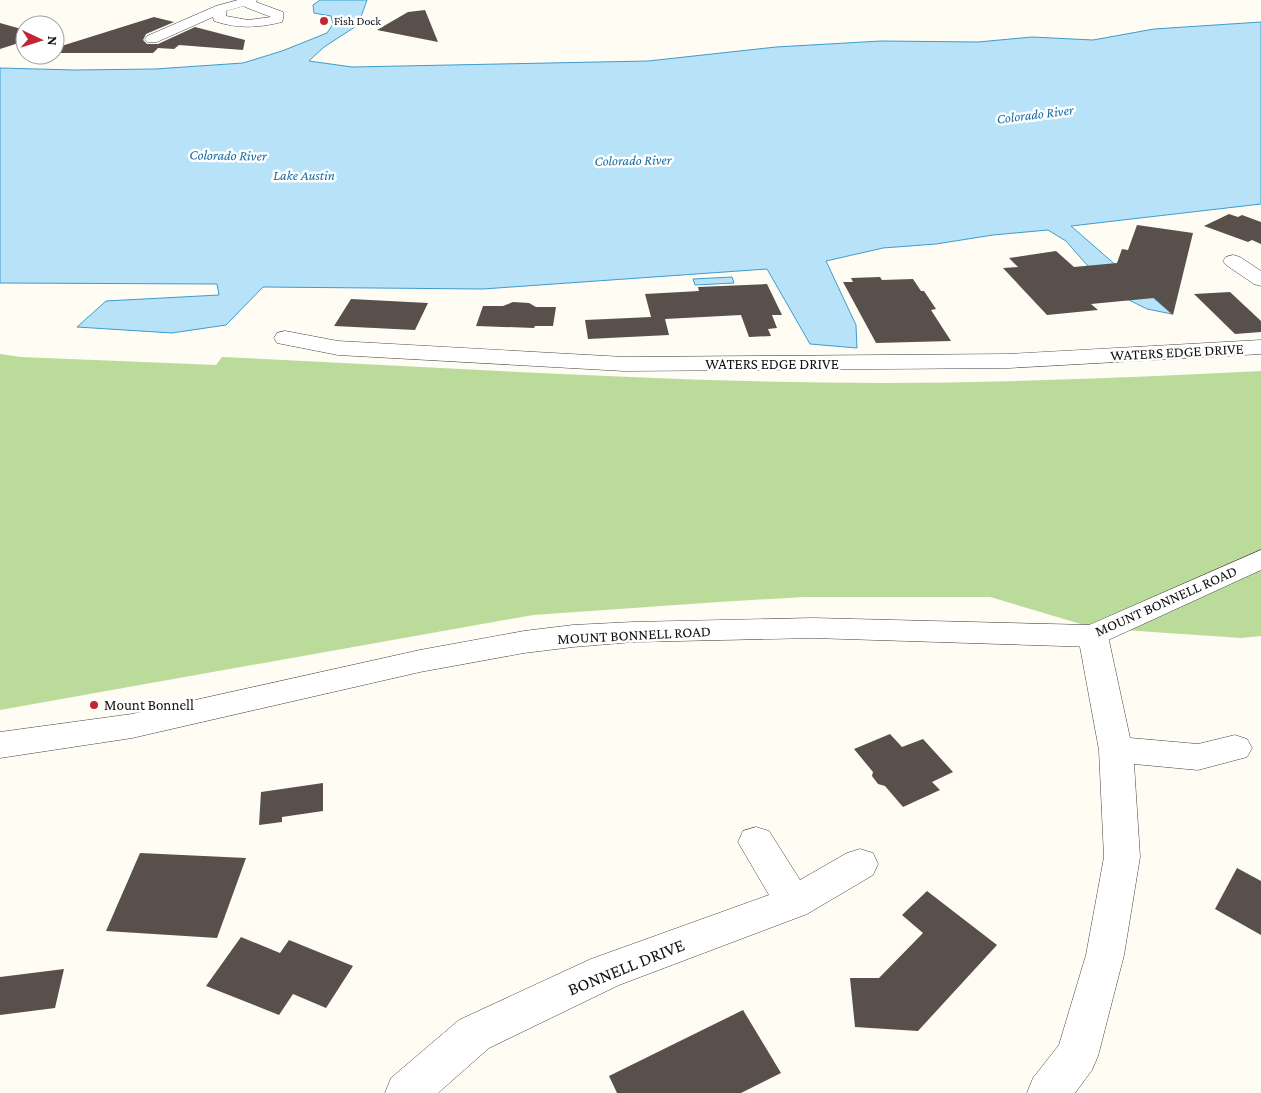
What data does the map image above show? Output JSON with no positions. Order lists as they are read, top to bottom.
{
  "streets": {
    "street": ["WATERS EDGE DRIVE", "MOUNT BONNELL ROAD", "BONNELL DRIVE"]
  },
  "water": ["Colorado River", "Lake Austin"],
  "places": ["Fish Dock", "Mount Bonnell"],
  "north": "right"
}
